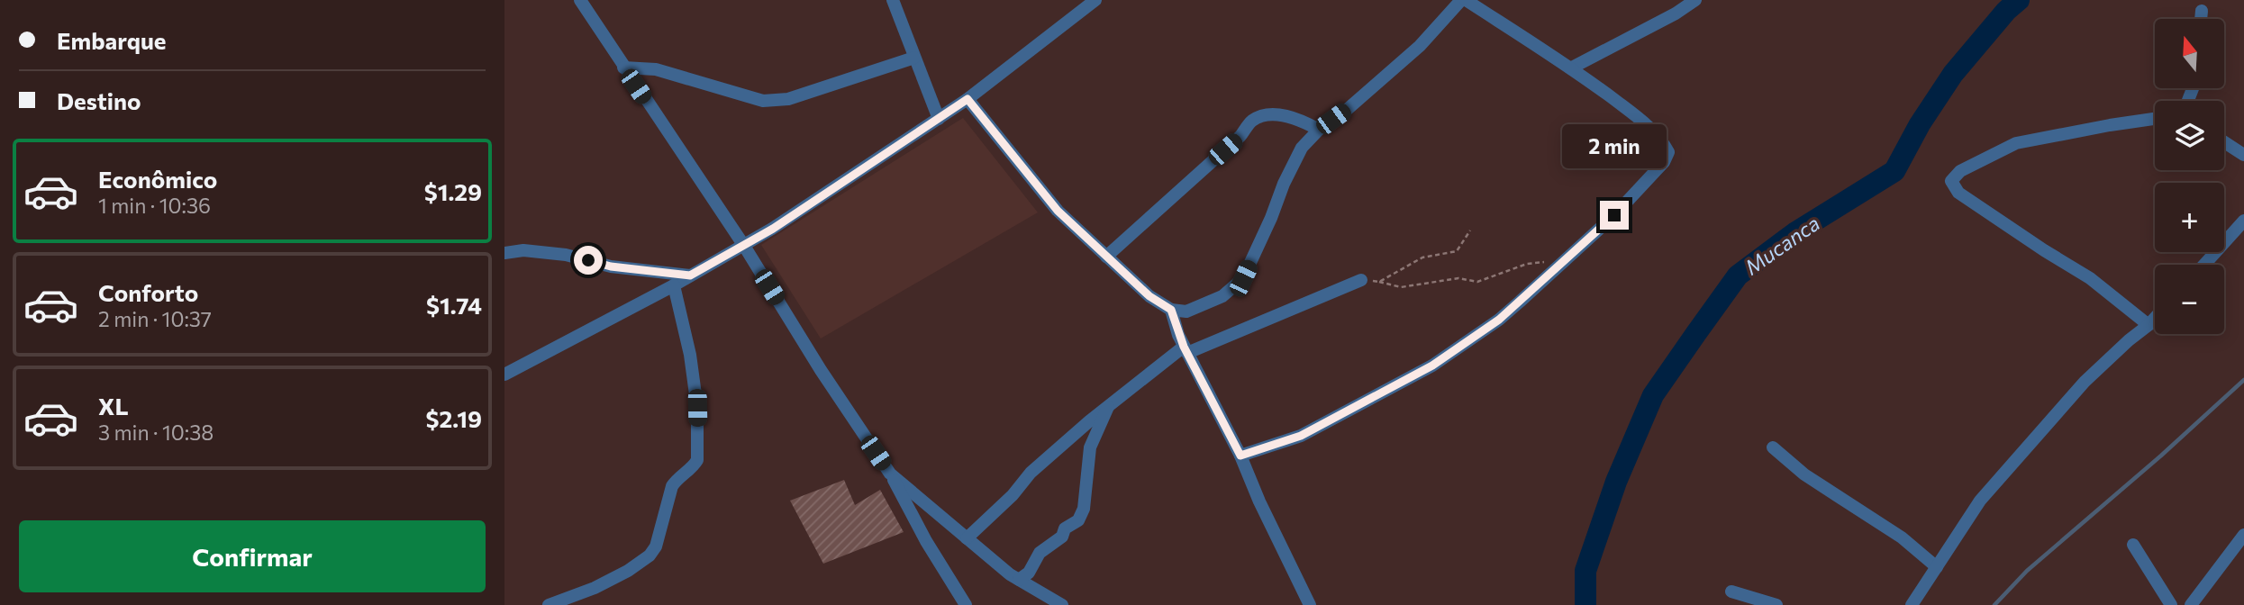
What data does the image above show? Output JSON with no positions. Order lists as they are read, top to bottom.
{
  "water": ["Mucanca"],
  "north": "top",
  "page": {
    "banner": ["Embarque", "Destino"],
    "map_buttons": ["+", "−"],
    "bubble": "2 min",
    "list": [
      {
        "name": "Econômico",
        "note": "1 min · 10:36",
        "value": "$1.29"
      },
      {
        "name": "Conforto",
        "note": "2 min · 10:37",
        "value": "$1.74"
      },
      {
        "name": "XL",
        "note": "3 min · 10:38",
        "value": "$2.19"
      }
    ],
    "buttons": "Confirmar"
  }
}
